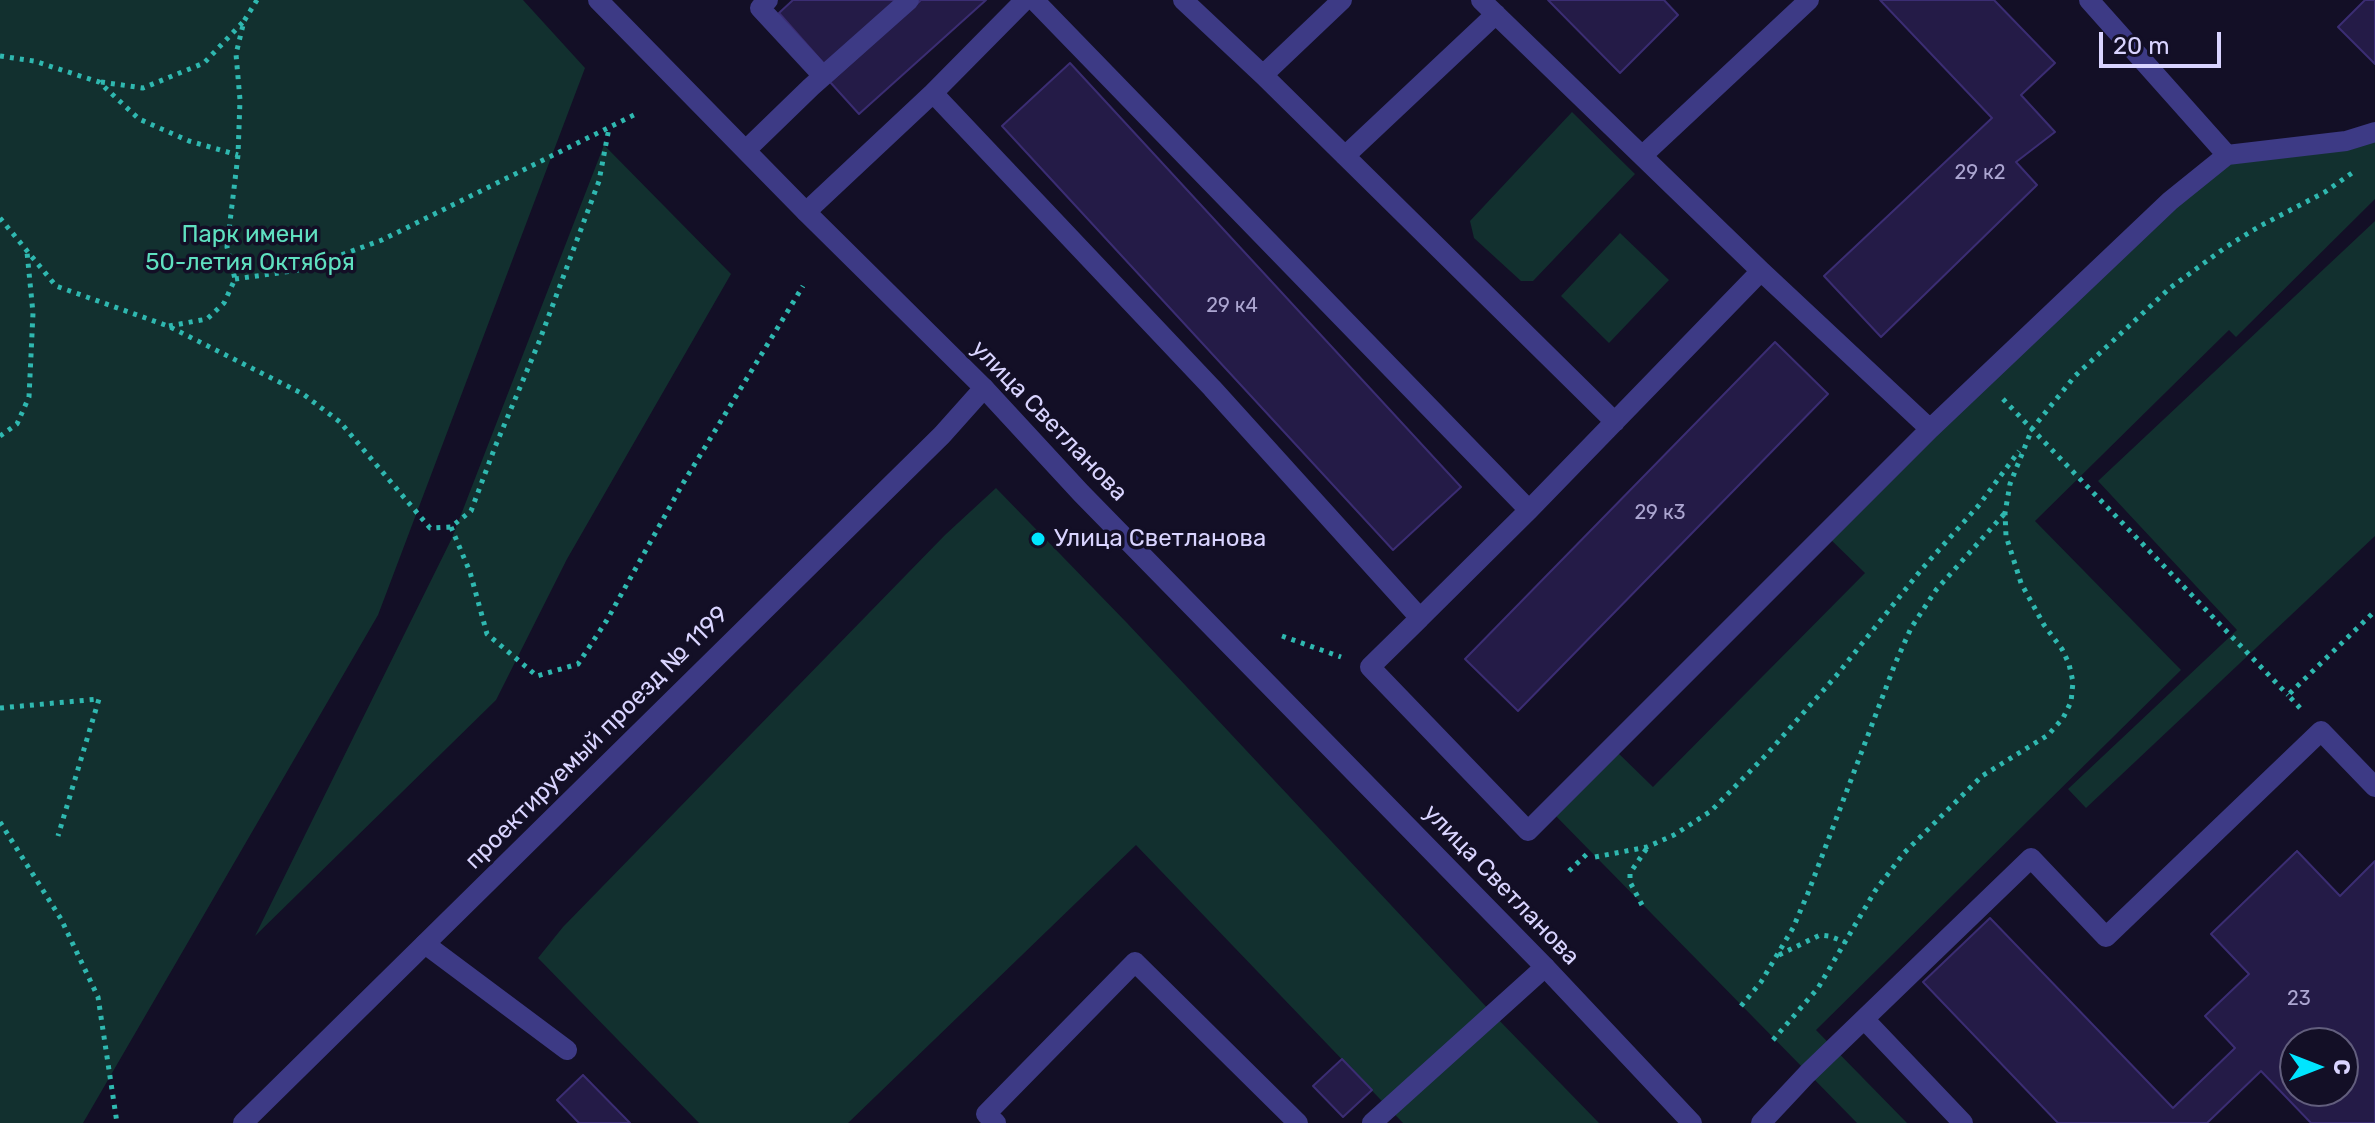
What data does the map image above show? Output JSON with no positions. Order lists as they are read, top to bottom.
{
  "streets": {
    "street": ["улица Светланова", "проектируемый проезд № 1199"]
  },
  "crossings": [
    ["улица Светланова", "проектируемый проезд № 1199"]
  ],
  "parks": ["Парк имени 50-летия Октября"],
  "places": ["Улица Светланова"],
  "house_numbers": [
    "29 к2",
    "29 к4",
    "29 к3",
    "23"
  ],
  "scale_bar": "20 m",
  "north": "right"
}
